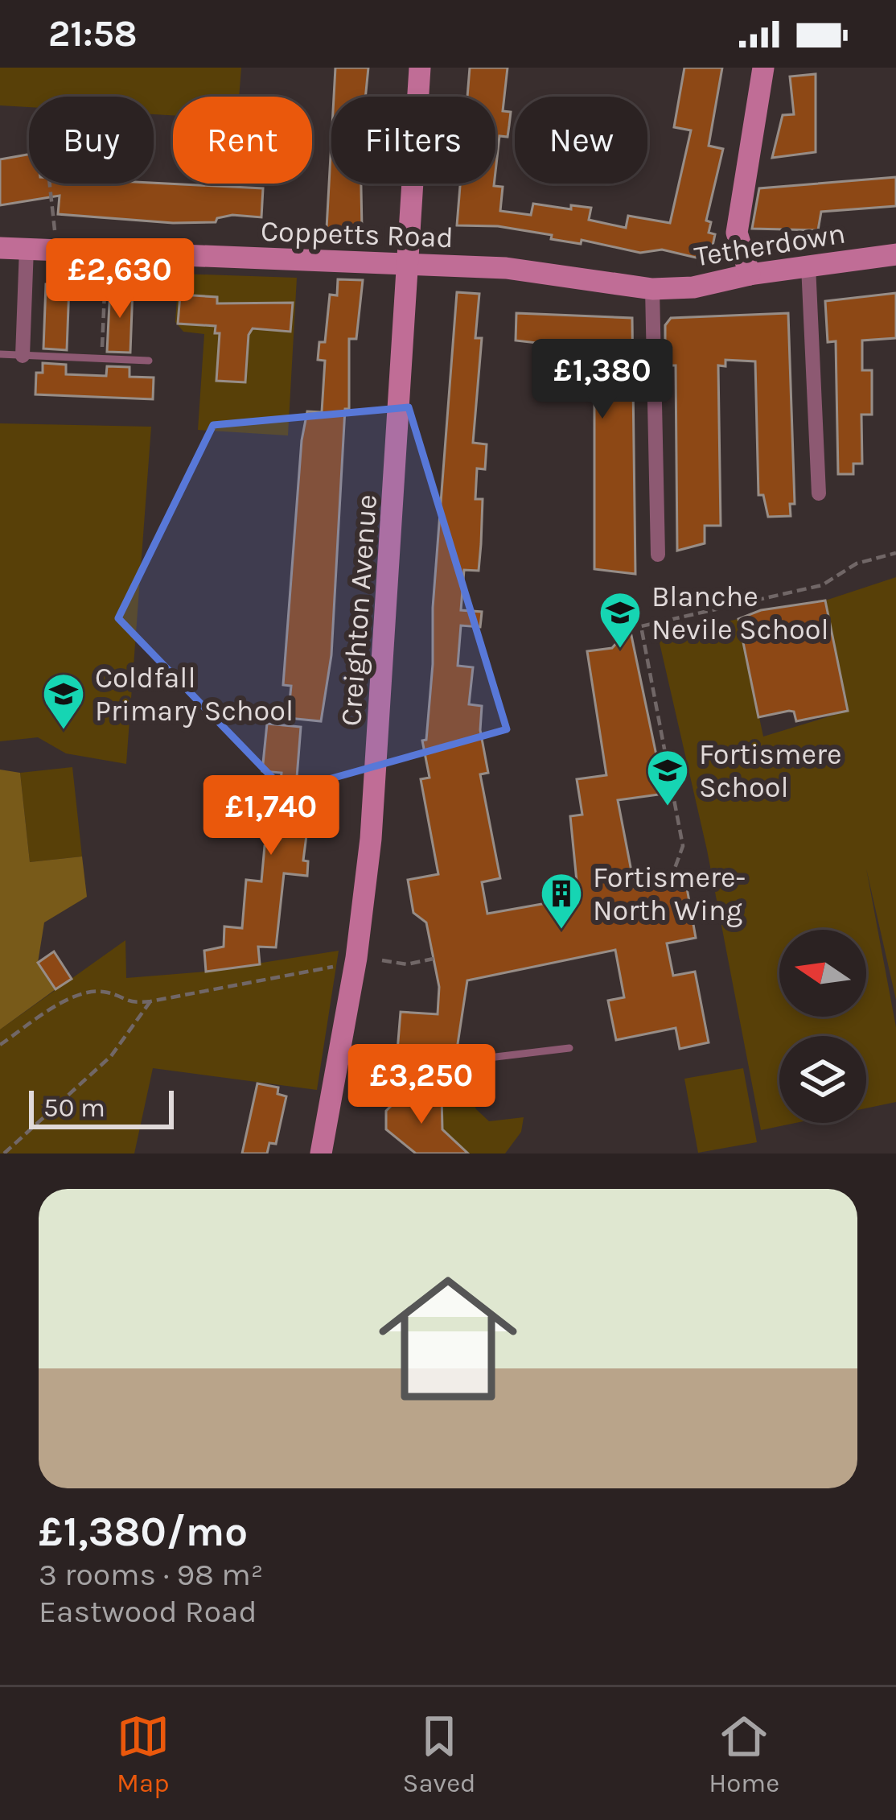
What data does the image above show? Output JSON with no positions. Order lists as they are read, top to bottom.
{
  "streets": {
    "street": ["Coppetts Road", "Tetherdown", "Creighton Avenue"]
  },
  "crossings": [
    ["Coppetts Road", "Tetherdown"],
    ["Coppetts Road", "Creighton Avenue"]
  ],
  "places": {
    "school or university": ["Blanche Nevile School", "Coldfall Primary School", "Fortismere School"],
    "building": ["Fortismere- North Wing"]
  },
  "scale_bar": "50 m",
  "north": "left",
  "page": {
    "status": "21:58",
    "chip": [
      "Buy",
      "Rent",
      "Filters",
      "New"
    ],
    "price": [
      "£2,630",
      "£1,380",
      "£1,740",
      "£3,250"
    ],
    "scale": "50 m",
    "list": [
      {
        "name": "£1,380/mo",
        "note": "3 rooms · 98 m² · Eastwood Road"
      }
    ],
    "tabs": ["Map", "Saved", "Home"]
  }
}
